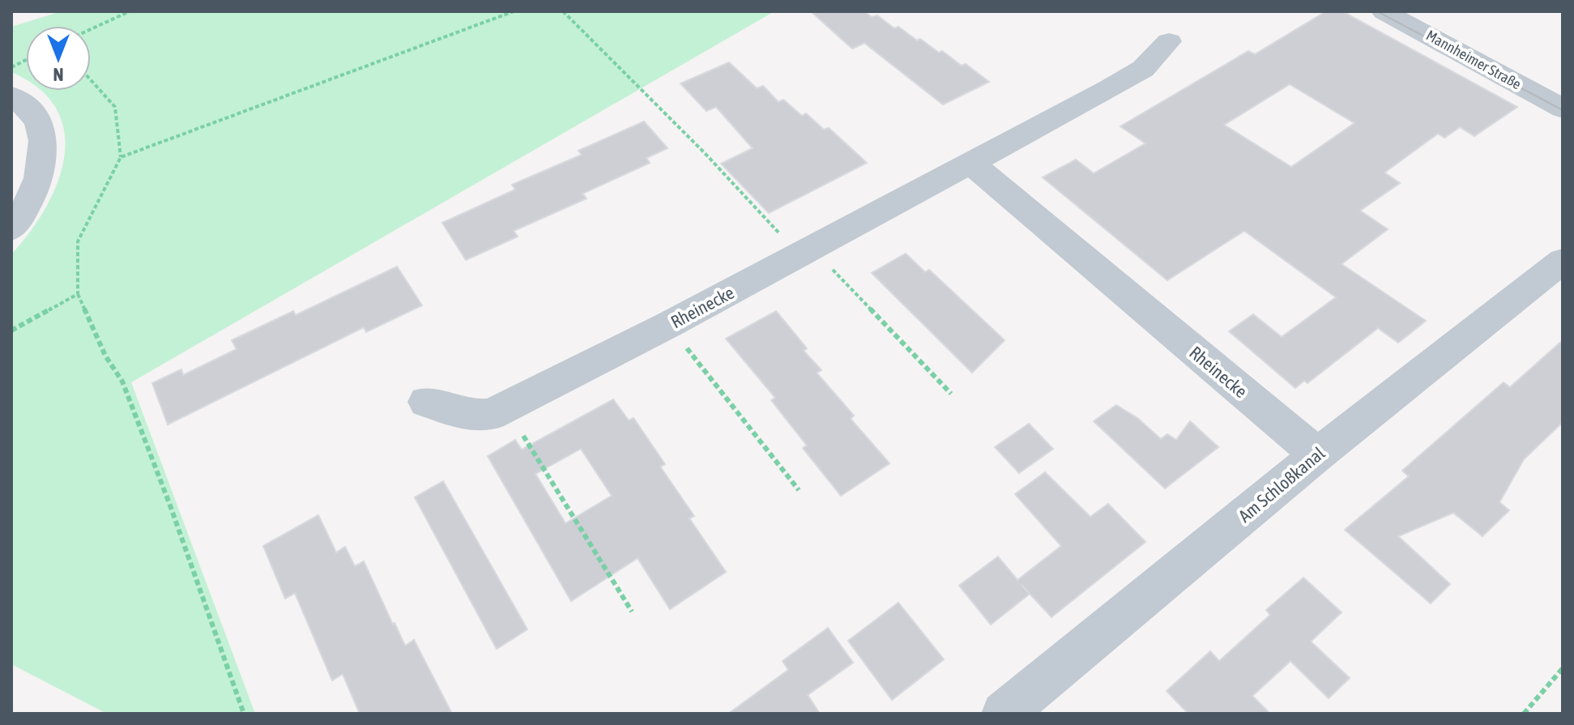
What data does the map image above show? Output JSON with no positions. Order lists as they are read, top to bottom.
{
  "streets": {
    "street": ["Mannheimer Straße", "Rheinecke", "Am Schloßkanal"]
  },
  "crossings": [
    ["Rheinecke", "Am Schloßkanal"]
  ],
  "north": "bottom"
}
